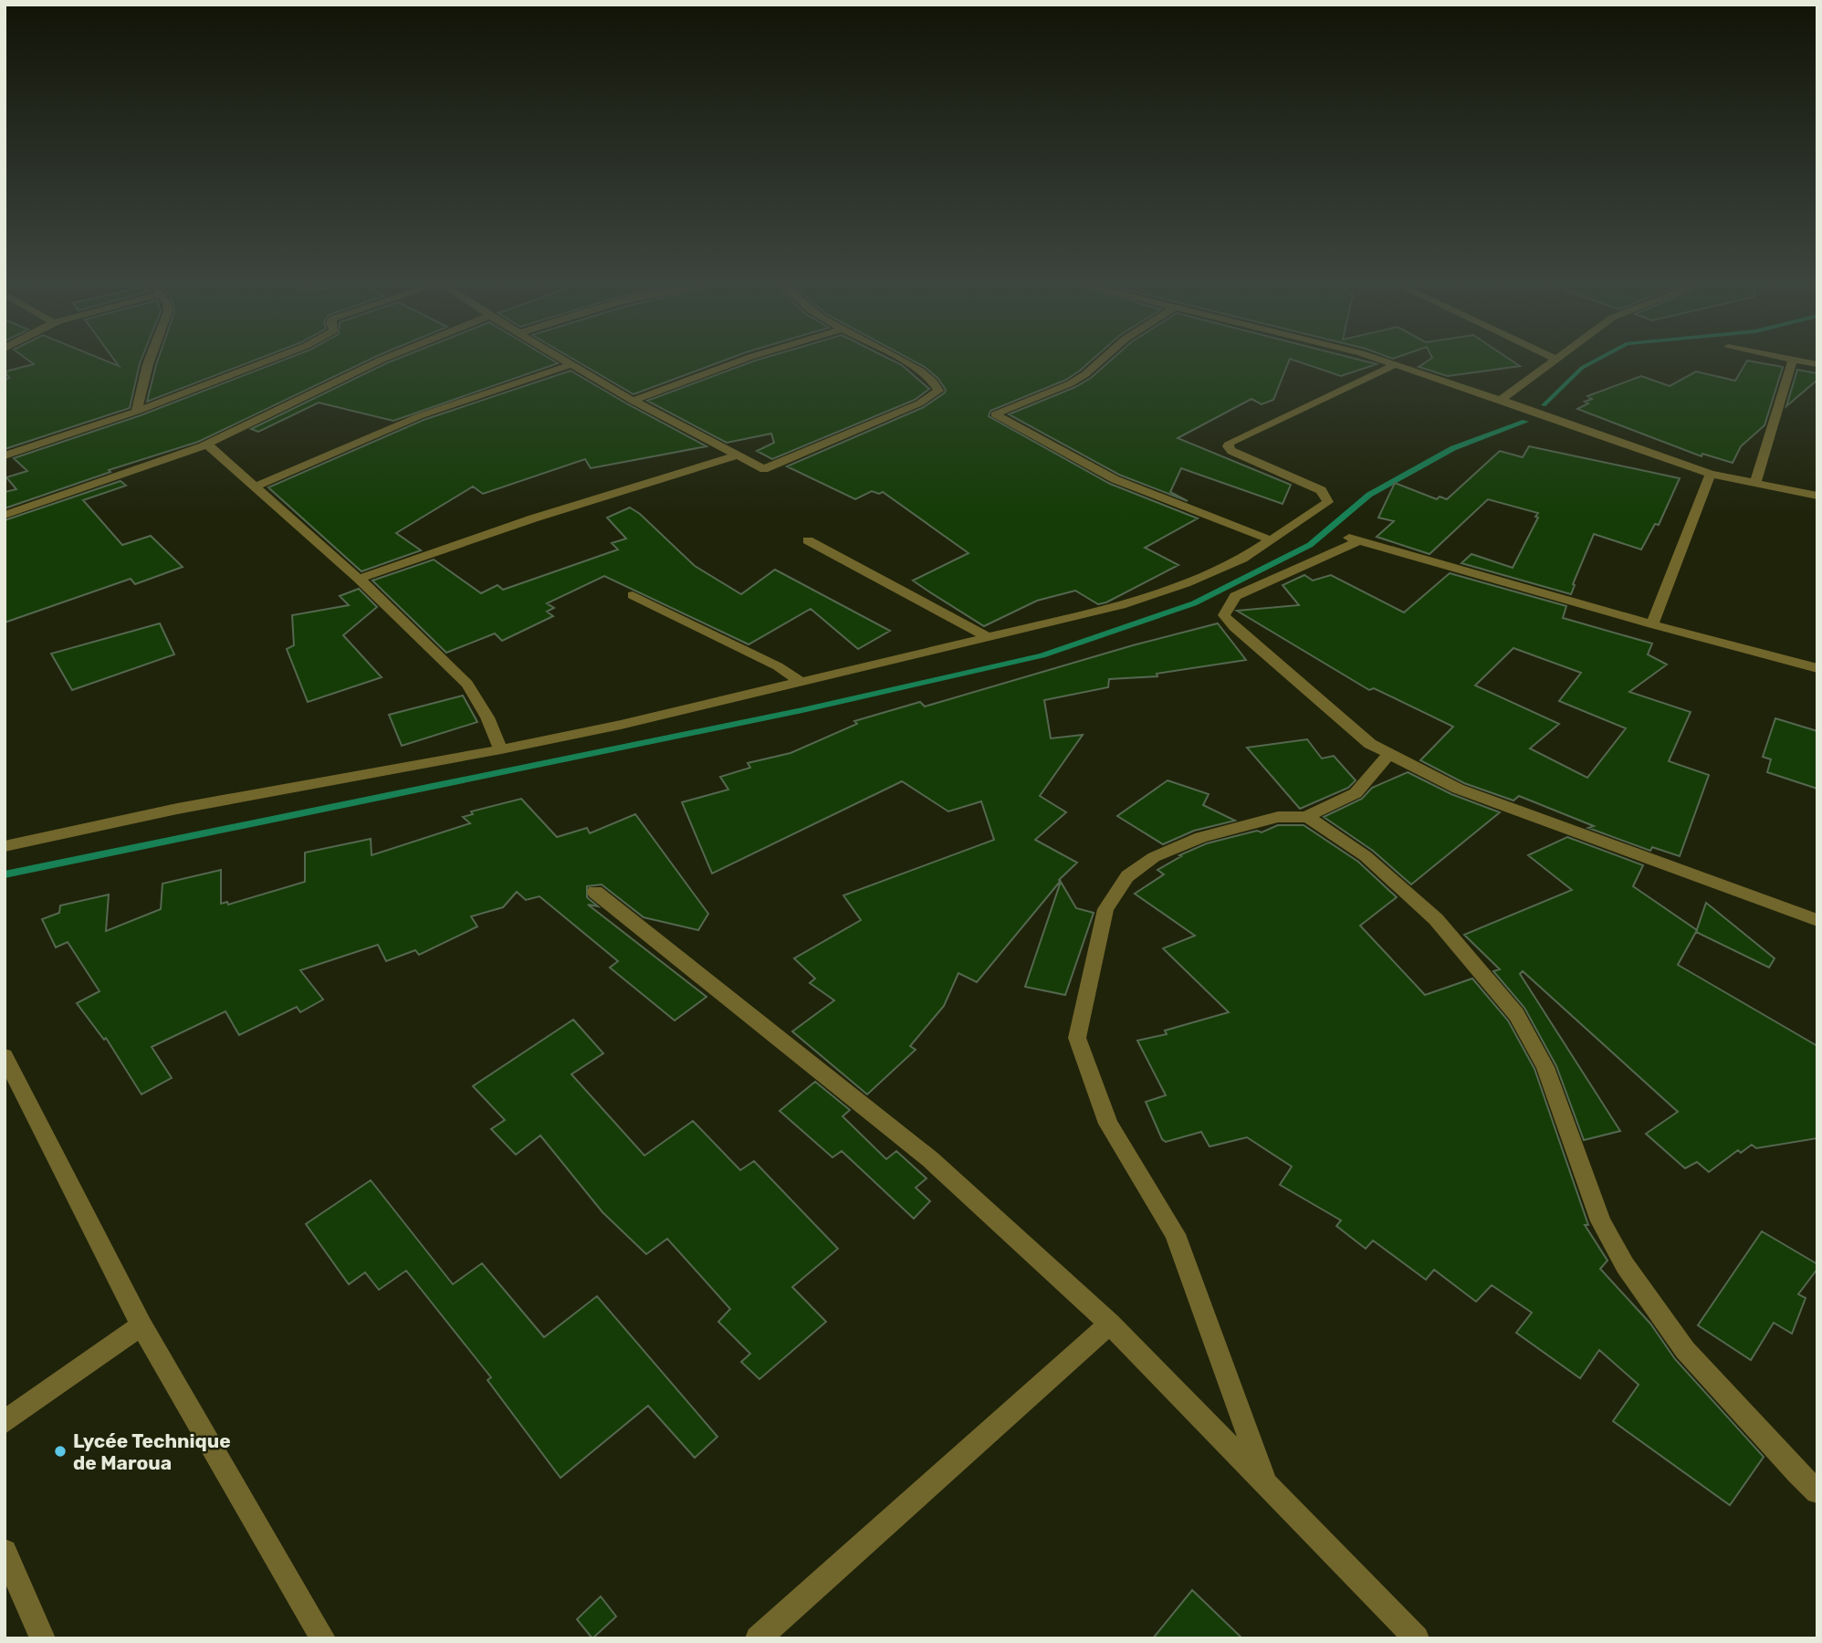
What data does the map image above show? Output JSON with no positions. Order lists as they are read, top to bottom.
{
  "places": ["Lycée Technique de Maroua"]
}
